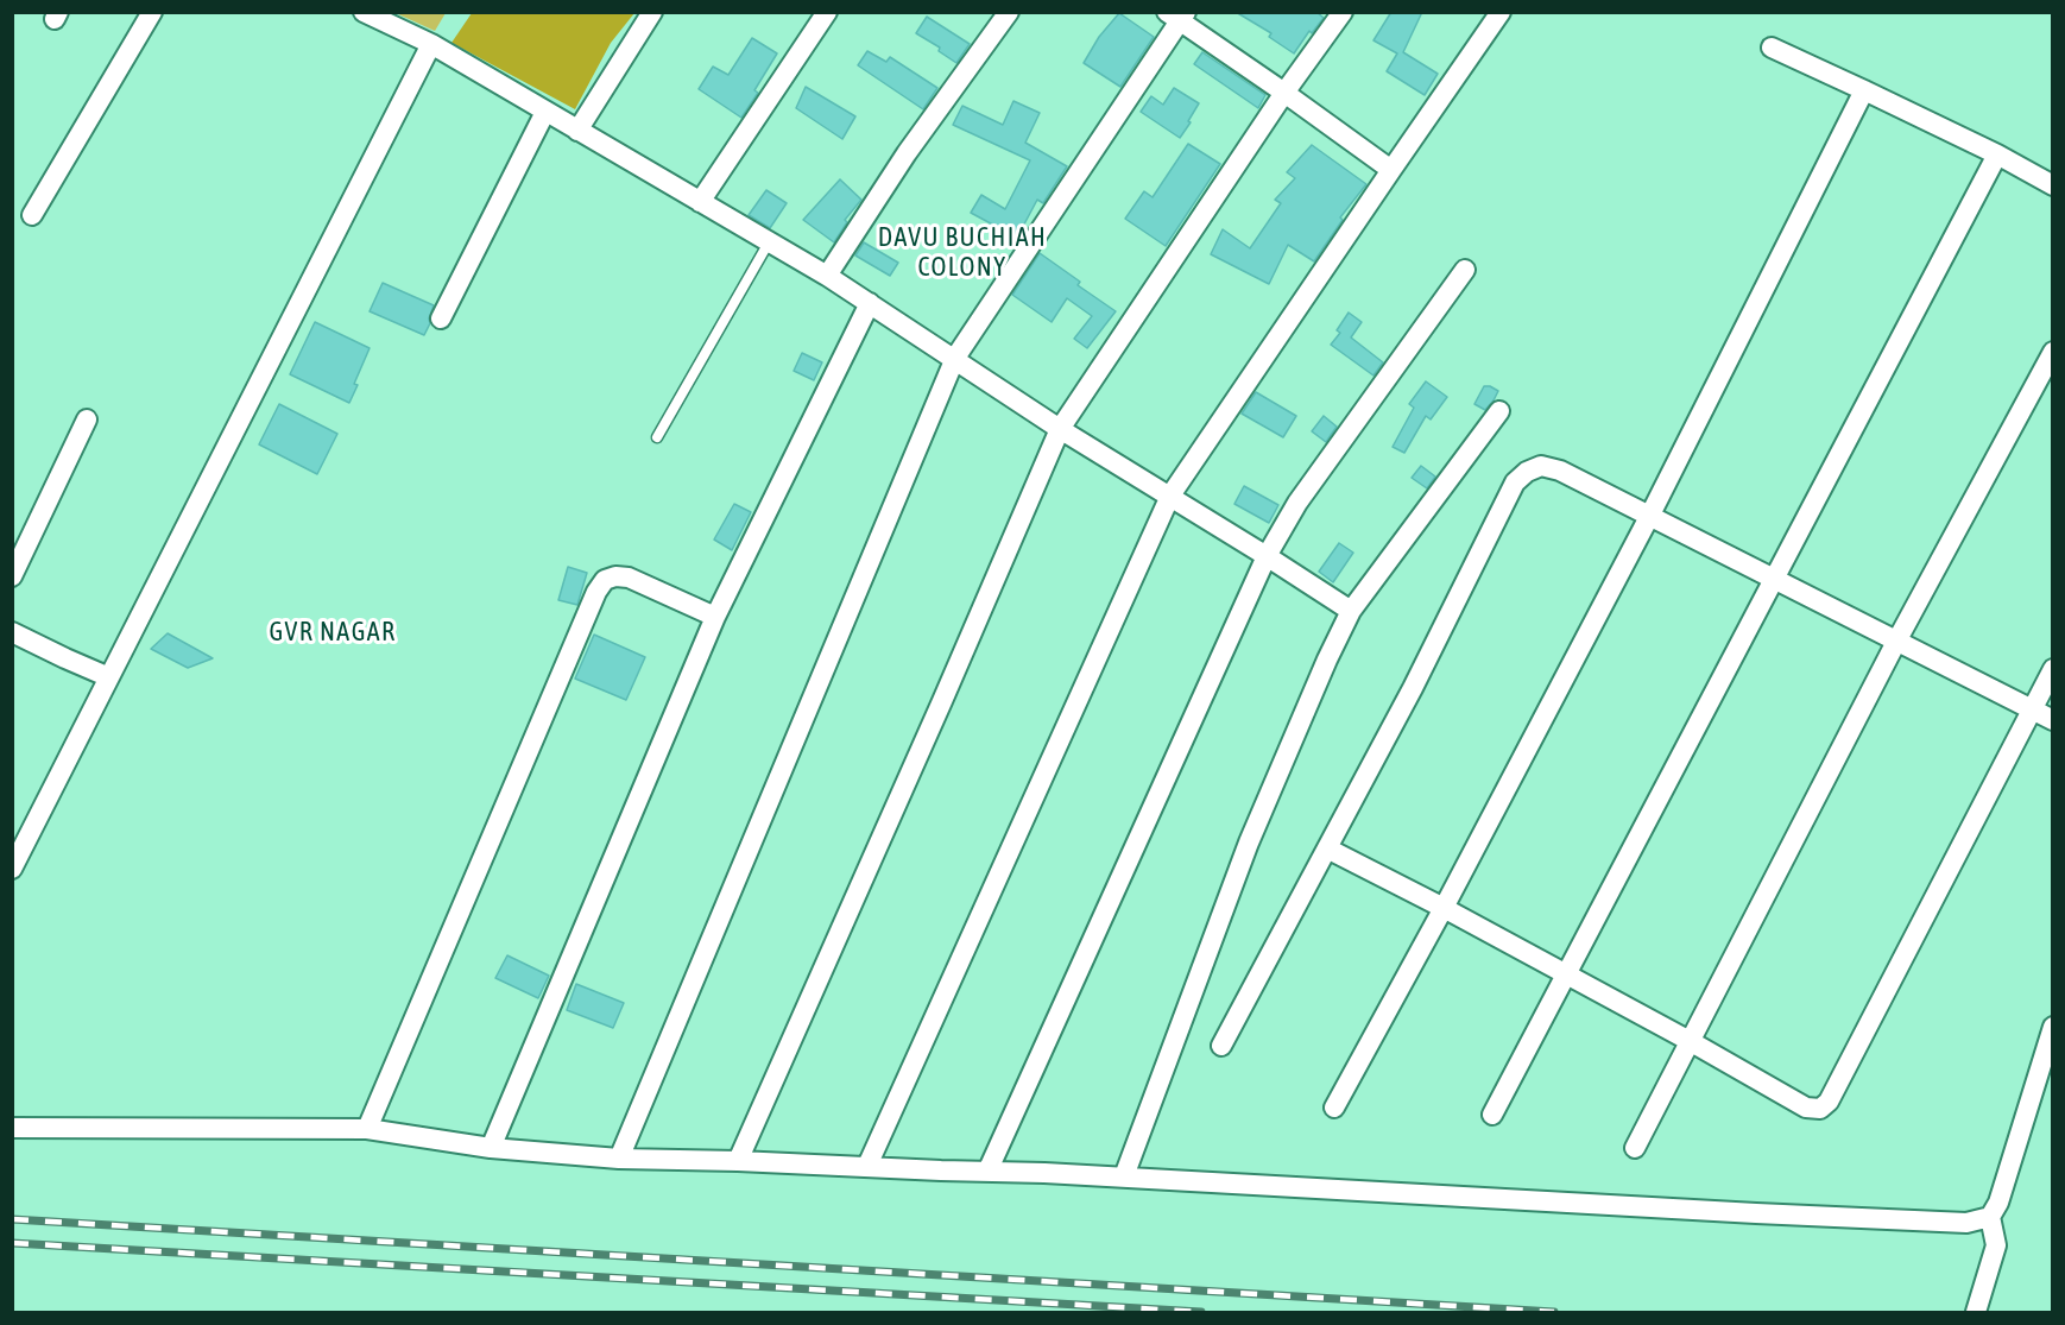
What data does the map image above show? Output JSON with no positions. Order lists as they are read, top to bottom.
{
  "districts": ["DAVU BUCHIAH COLONY", "GVR NAGAR"]
}
